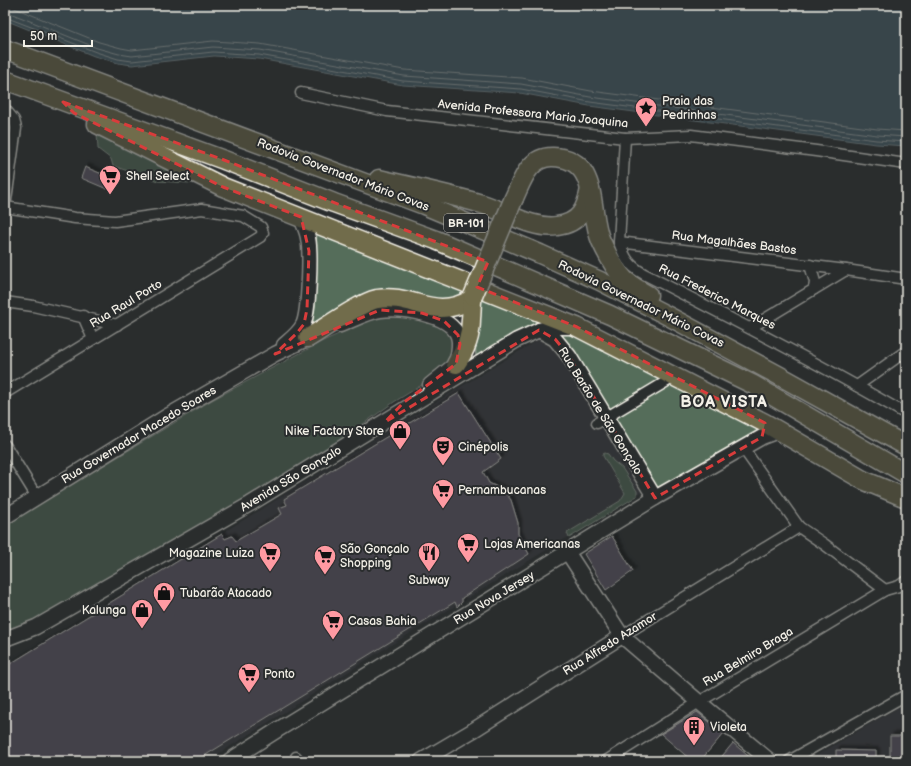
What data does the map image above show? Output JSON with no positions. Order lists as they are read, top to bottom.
{
  "streets": {
    "highway": ["Rodovia Governador Mário Covas", "BR-101"],
    "street": [
      "Avenida Professora Maria Joaquina",
      "Rua Magalhães Bastos",
      "Rua Frederico Marques",
      "Rua Raul Porto",
      "Rua Barão de São Gonçalo",
      "Rua Governador Macedo Soares",
      "Avenida São Gonçalo",
      "Rua Nova Jersey",
      "Rua Alfredo Azamor",
      "Rua Belmiro Braga"
    ]
  },
  "crossings": [
    ["Avenida Professora Maria Joaquina", "Rua Frederico Marques"],
    ["Rua Magalhães Bastos", "Rua Frederico Marques"],
    ["Rua Barão de São Gonçalo", "Avenida São Gonçalo"],
    ["Rua Barão de São Gonçalo", "Rua Nova Jersey"]
  ],
  "districts": ["BOA VISTA"],
  "places": {
    "place": ["Praia das Pedrinhas"],
    "supermarket": [
      "Shell Select",
      "Pernambucanas",
      "Lojas Americanas",
      "Magazine Luiza",
      "São Gonçalo Shopping",
      "Casas Bahia",
      "Ponto"
    ],
    "shop": ["Nike Factory Store", "Tubarão Atacado", "Kalunga"],
    "theatre": ["Cinépolis"],
    "restaurant": ["Subway"],
    "building": ["Violeta"]
  },
  "scale_bar": "50 m"
}
